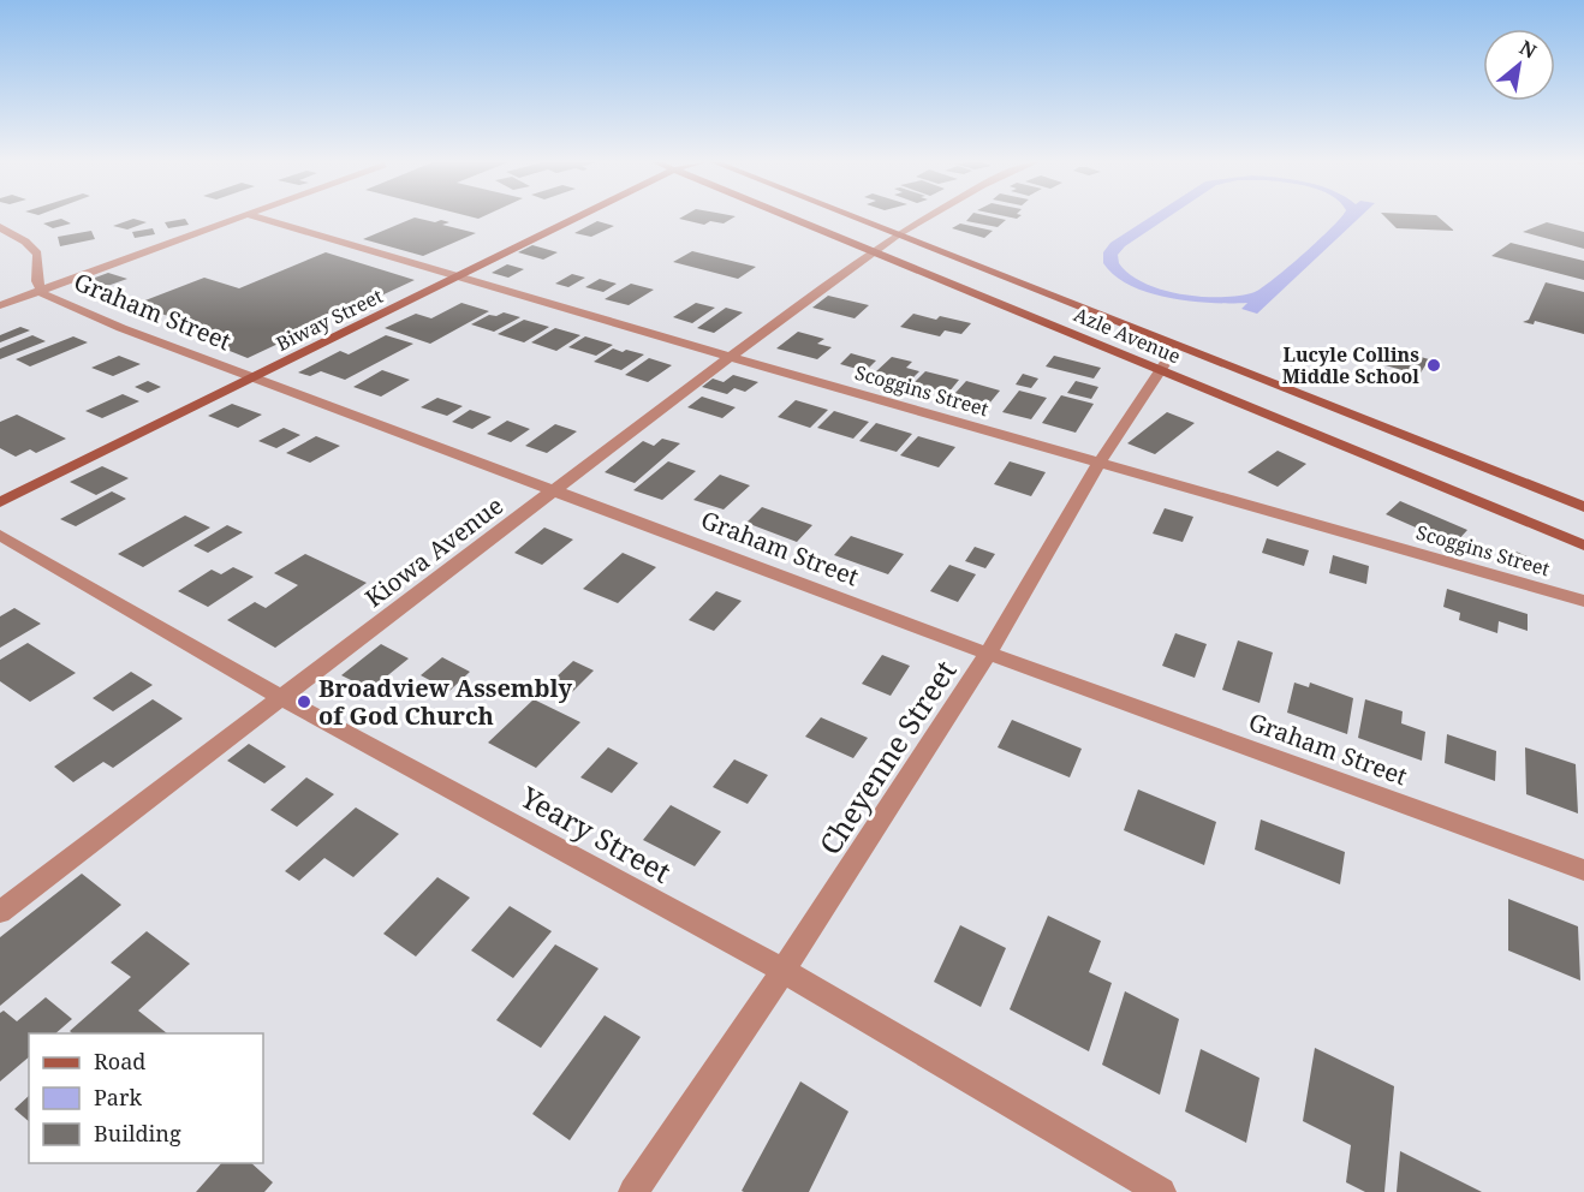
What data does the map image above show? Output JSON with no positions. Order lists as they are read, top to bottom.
{
  "streets": {
    "main road": ["Biway Street", "Azle Avenue"],
    "street": [
      "Graham Street",
      "Scoggins Street",
      "Kiowa Avenue",
      "Cheyenne Street",
      "Yeary Street"
    ]
  },
  "crossings": [
    ["Graham Street", "Biway Street"],
    ["Graham Street", "Kiowa Avenue"],
    ["Graham Street", "Cheyenne Street"],
    ["Biway Street", "Scoggins Street"],
    ["Azle Avenue", "Kiowa Avenue"],
    ["Azle Avenue", "Cheyenne Street"],
    ["Scoggins Street", "Kiowa Avenue"],
    ["Scoggins Street", "Cheyenne Street"],
    ["Kiowa Avenue", "Yeary Street"],
    ["Cheyenne Street", "Yeary Street"]
  ],
  "places": ["Lucyle Collins Middle School", "Broadview Assembly of God Church"],
  "legend": ["Road", "Park", "Building"],
  "north": "top right"
}
